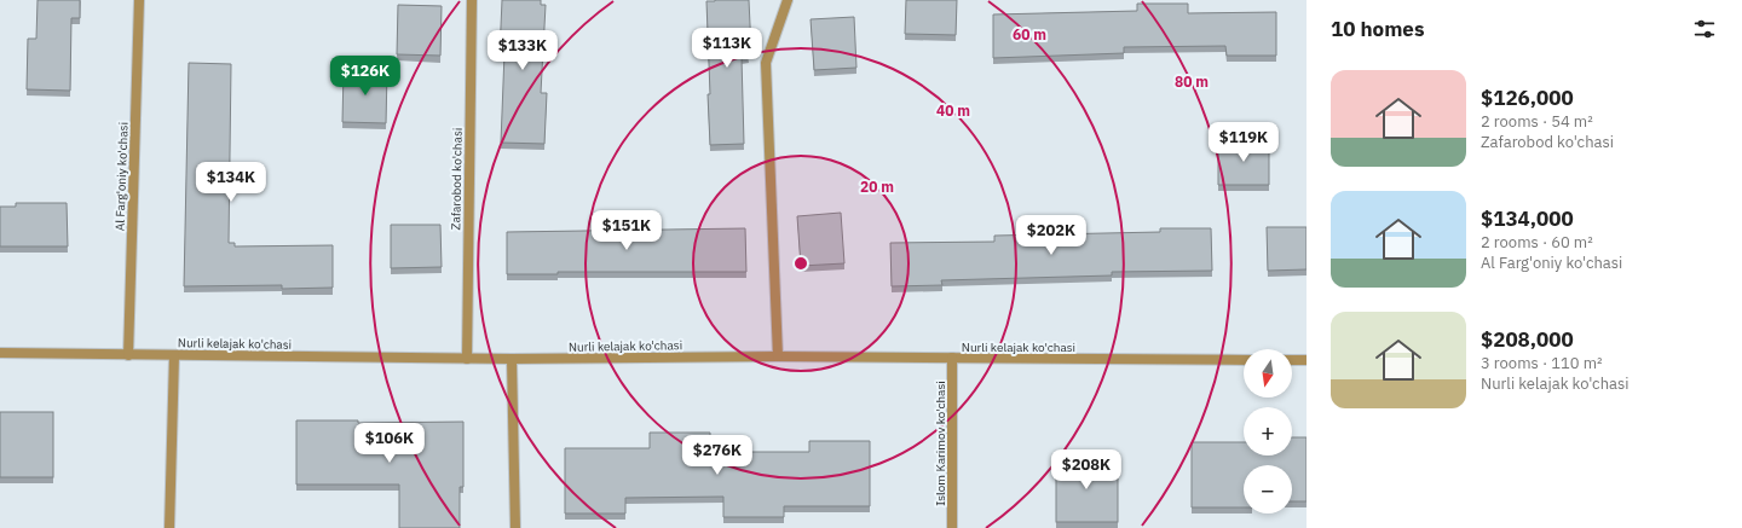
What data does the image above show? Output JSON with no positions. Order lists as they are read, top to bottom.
{
  "streets": {
    "street": [
      "Al Farg'oniy ko'chasi",
      "Zafarobod ko'chasi",
      "Nurli kelajak ko'chasi",
      "Islom Karimov ko'chasi"
    ]
  },
  "crossings": [
    ["Al Farg'oniy ko'chasi", "Nurli kelajak ko'chasi"],
    ["Zafarobod ko'chasi", "Nurli kelajak ko'chasi"],
    ["Nurli kelajak ko'chasi", "Islom Karimov ko'chasi"]
  ],
  "north": "bottom",
  "page": {
    "heading": "10 homes",
    "price": [
      "$113K",
      "$133K",
      "$126K",
      "$119K",
      "$134K",
      "$151K",
      "$202K",
      "$106K",
      "$276K",
      "$208K"
    ],
    "list": [
      {
        "name": "$126,000",
        "note": "2 rooms · 54 m² · Zafarobod ko'chasi"
      },
      {
        "name": "$134,000",
        "note": "2 rooms · 60 m² · Al Farg'oniy ko'chasi"
      },
      {
        "name": "$208,000",
        "note": "3 rooms · 110 m² · Nurli kelajak ko'chasi"
      }
    ],
    "map_buttons": ["+", "−"]
  },
  "rings": [
    "60 m",
    "80 m",
    "40 m",
    "20 m"
  ]
}
